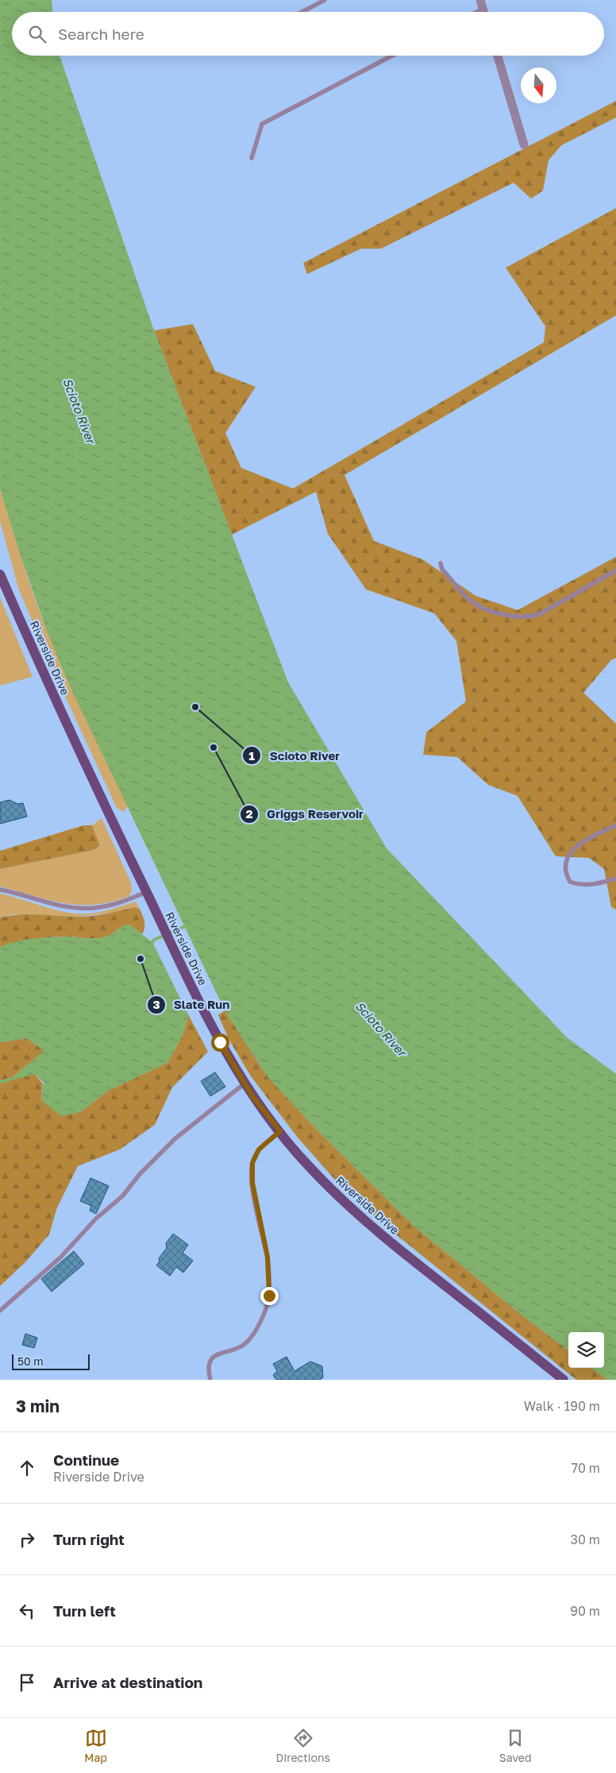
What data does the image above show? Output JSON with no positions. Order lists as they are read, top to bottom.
{
  "streets": {
    "main road": ["Riverside Drive"]
  },
  "water": ["Scioto River"],
  "places": ["Scioto River", "Griggs Reservoir", "Slate Run"],
  "scale_bar": "50 m",
  "north": "bottom",
  "page": {
    "search": "Search here",
    "scale": "50 m",
    "heading": ["3 min", "Walk · 190 m"],
    "list": [
      ["Continue", "Riverside Drive", "70 m"],
      ["Turn right", "30 m"],
      ["Turn left", "90 m"],
      "Arrive at destination"
    ],
    "nav": ["Map", "Directions", "Saved"]
  }
}
